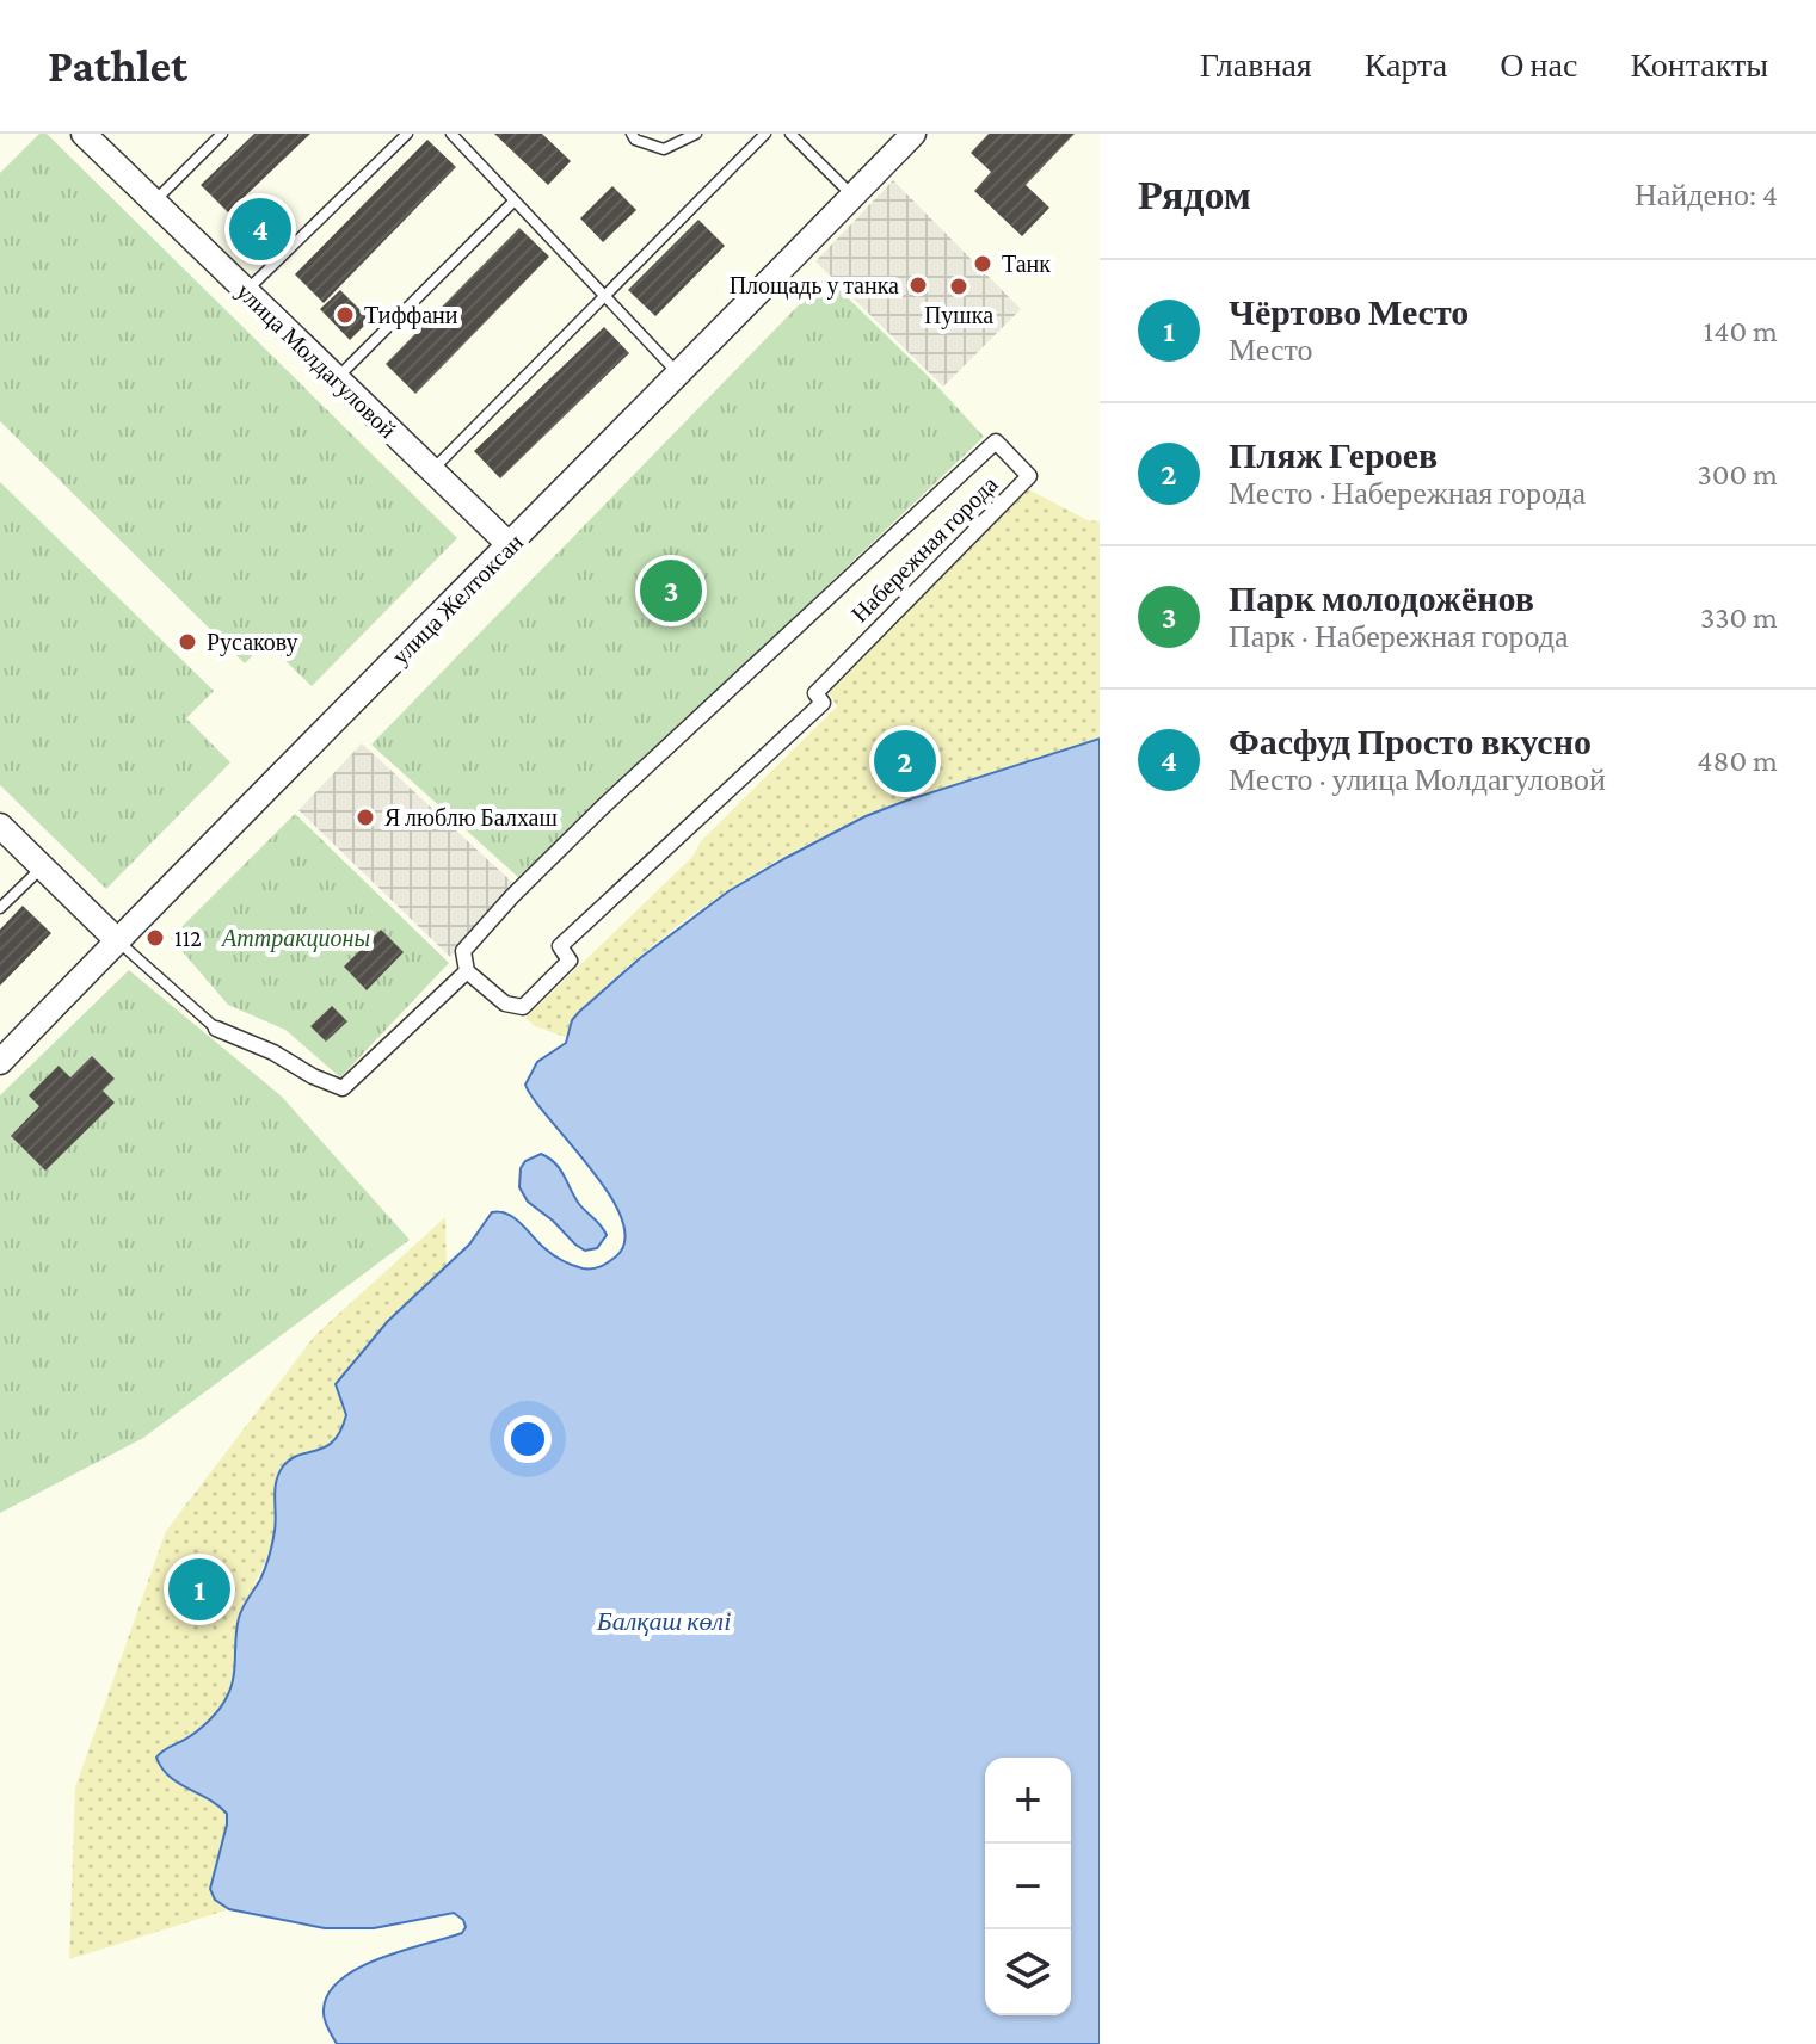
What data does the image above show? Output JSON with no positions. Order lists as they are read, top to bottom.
{
  "streets": {
    "street": ["улица Молдагуловой", "Набережная города", "улица Желтоксан"]
  },
  "crossings": [
    ["улица Молдагуловой", "улица Желтоксан"]
  ],
  "water": ["Балқаш көлі"],
  "parks": ["Аттракционы"],
  "places": [
    "Танк",
    "Площадь у танка",
    "Пушка",
    "Тиффани",
    "Русакову",
    "Я люблю Балхаш",
    "112"
  ],
  "page": {
    "header": "Pathlet",
    "nav": [
      "Главная",
      "Карта",
      "О нас",
      "Контакты"
    ],
    "heading": ["Рядом", "Найдено: 4"],
    "pins": [
      "4",
      "3",
      "2",
      "1"
    ],
    "list": [
      {
        "mark": "1",
        "name": "Чёртово Место",
        "note": "Место",
        "value": "140 m"
      },
      {
        "mark": "2",
        "name": "Пляж Героев",
        "note": "Место · Набережная города",
        "value": "300 m"
      },
      {
        "mark": "3",
        "name": "Парк молодожёнов",
        "note": "Парк · Набережная города",
        "value": "330 m"
      },
      {
        "mark": "4",
        "name": "Фасфуд Просто вкусно",
        "note": "Место · улица Молдагуловой",
        "value": "480 m"
      }
    ],
    "map_buttons": ["+", "−"]
  }
}
